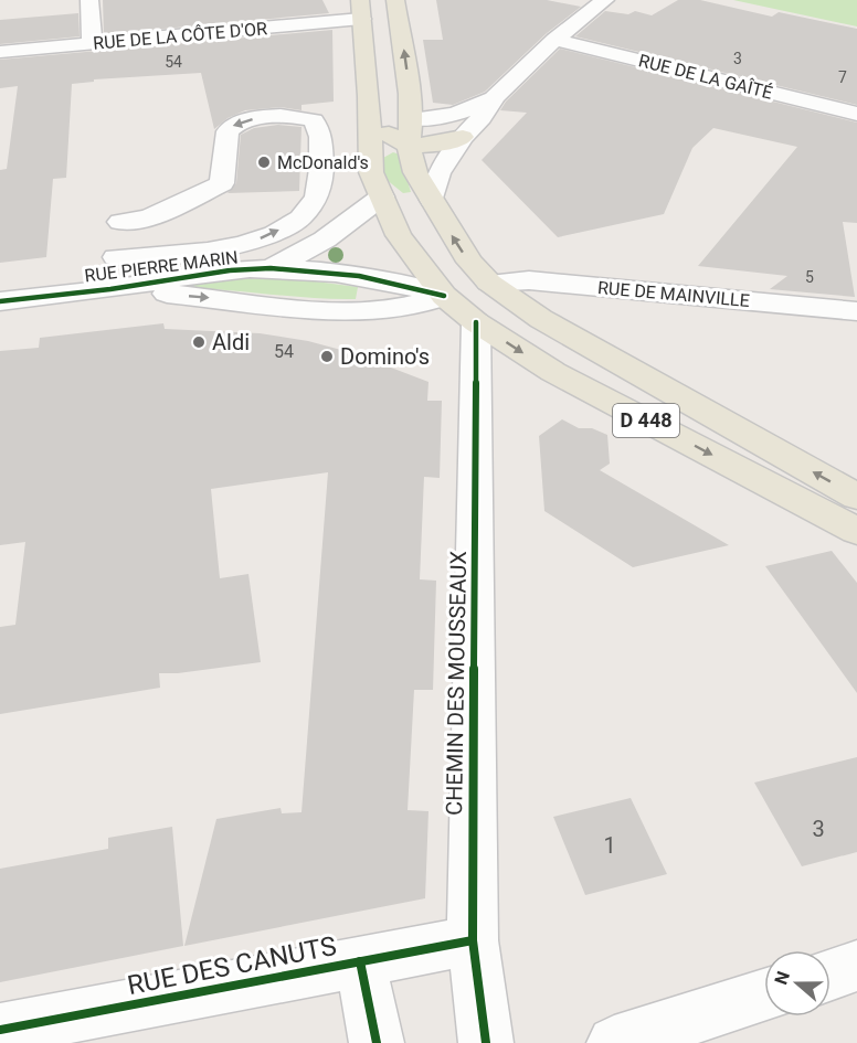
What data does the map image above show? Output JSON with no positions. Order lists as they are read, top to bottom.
{
  "streets": {
    "main road": ["D 448"],
    "street": [
      "RUE DE LA CÔTE D'OR",
      "RUE DE LA GAÎTÉ",
      "RUE PIERRE MARIN",
      "RUE DE MAINVILLE",
      "CHEMIN DES MOUSSEAUX",
      "RUE DES CANUTS"
    ]
  },
  "crossings": [
    ["RUE DE LA CÔTE D'OR", "D 448"],
    ["RUE PIERRE MARIN", "RUE DE MAINVILLE"],
    ["RUE PIERRE MARIN", "D 448"],
    ["RUE PIERRE MARIN", "CHEMIN DES MOUSSEAUX"],
    ["RUE DE MAINVILLE", "D 448"],
    ["RUE DE MAINVILLE", "CHEMIN DES MOUSSEAUX"],
    ["D 448", "CHEMIN DES MOUSSEAUX"],
    ["CHEMIN DES MOUSSEAUX", "RUE DES CANUTS"]
  ],
  "places": ["McDonald's", "Aldi", "Domino's"],
  "house_numbers": [
    "3",
    "54",
    "7",
    "5",
    "54",
    "3",
    "1"
  ],
  "north": "left"
}
